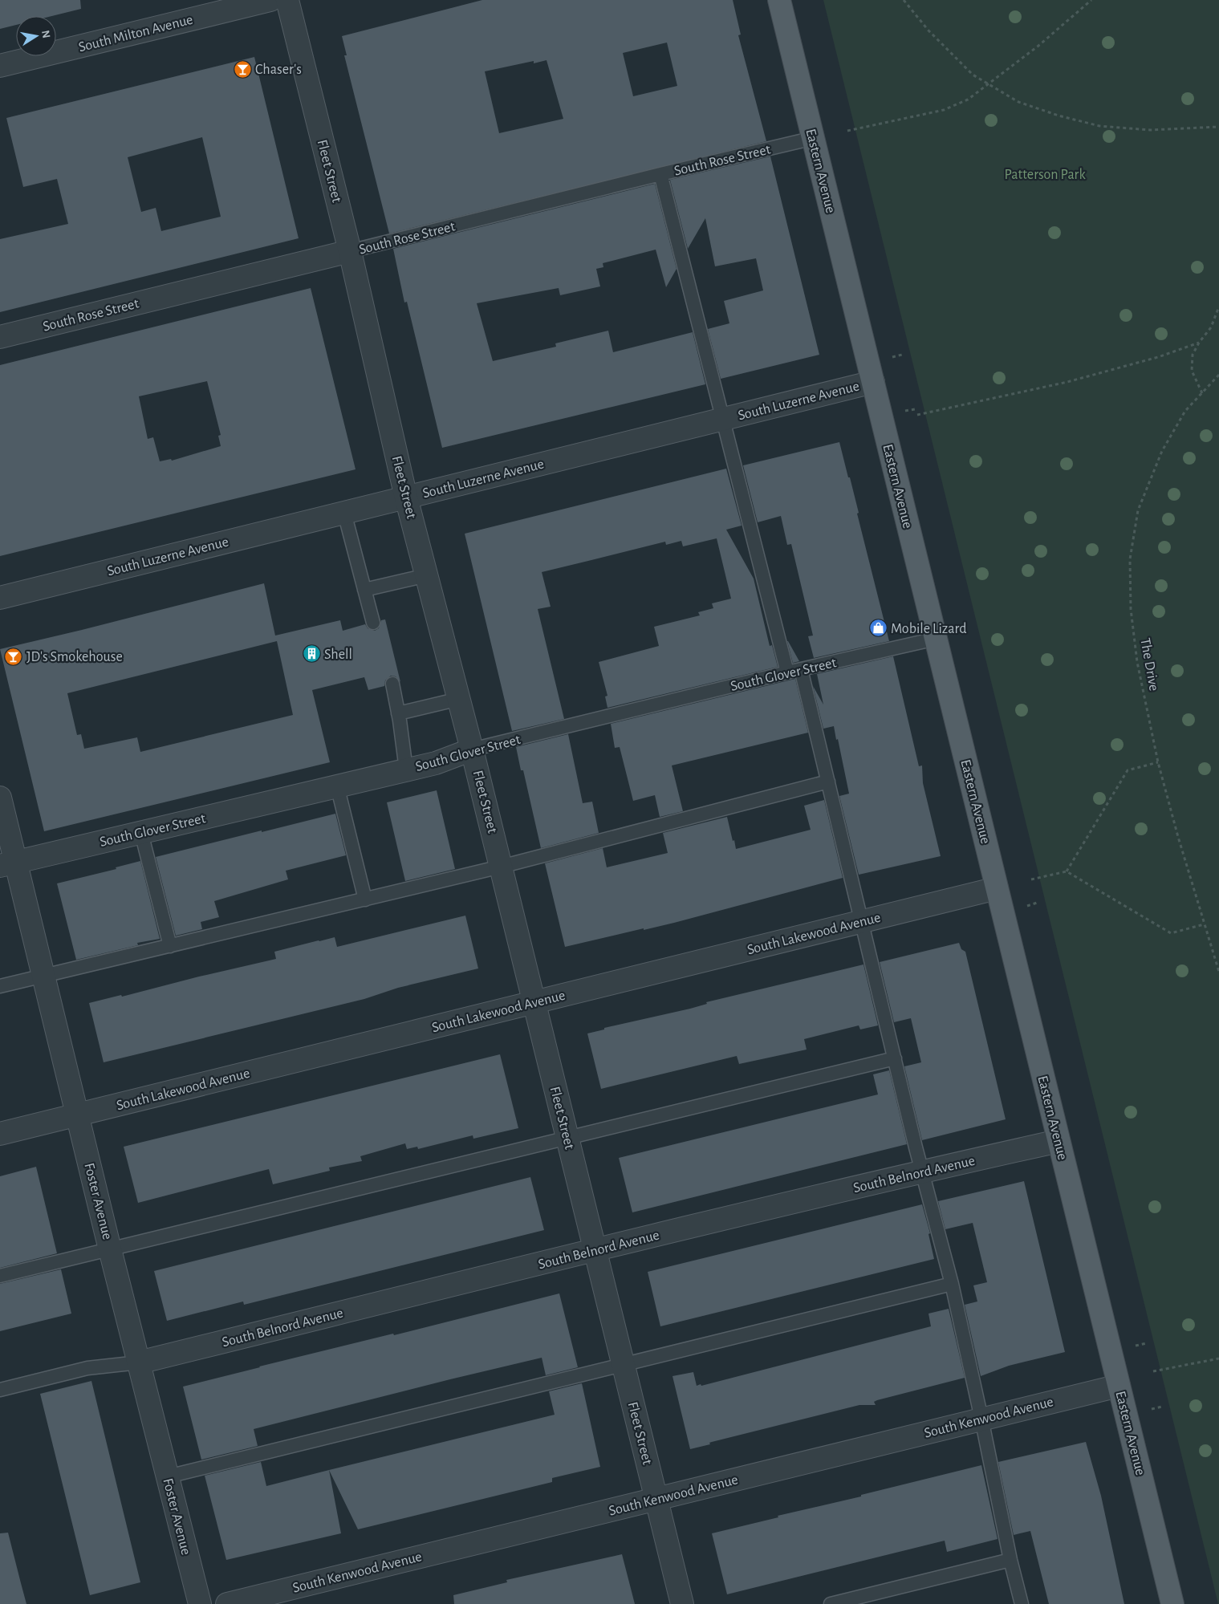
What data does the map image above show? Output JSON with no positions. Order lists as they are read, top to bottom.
{
  "streets": {
    "main road": ["Eastern Avenue"],
    "street": [
      "South Milton Avenue",
      "South Rose Street",
      "Fleet Street",
      "South Luzerne Avenue",
      "South Glover Street",
      "South Lakewood Avenue",
      "South Belnord Avenue",
      "Foster Avenue",
      "South Kenwood Avenue"
    ],
    "path": ["The Drive"]
  },
  "crossings": [
    ["South Rose Street", "Fleet Street"],
    ["South Rose Street", "Eastern Avenue"],
    ["Fleet Street", "South Luzerne Avenue"],
    ["Fleet Street", "South Glover Street"],
    ["Fleet Street", "South Lakewood Avenue"],
    ["Fleet Street", "South Belnord Avenue"],
    ["Fleet Street", "South Kenwood Avenue"],
    ["Eastern Avenue", "South Luzerne Avenue"],
    ["Eastern Avenue", "South Glover Street"],
    ["Eastern Avenue", "South Lakewood Avenue"],
    ["Eastern Avenue", "South Belnord Avenue"],
    ["Eastern Avenue", "South Kenwood Avenue"],
    ["South Glover Street", "Foster Avenue"],
    ["South Lakewood Avenue", "Foster Avenue"],
    ["South Belnord Avenue", "Foster Avenue"]
  ],
  "parks": ["Patterson Park"],
  "places": {
    "bar": ["Chaser's", "JD's Smokehouse"],
    "shop": ["Mobile Lizard"],
    "building": ["Shell"]
  },
  "north": "right"
}
